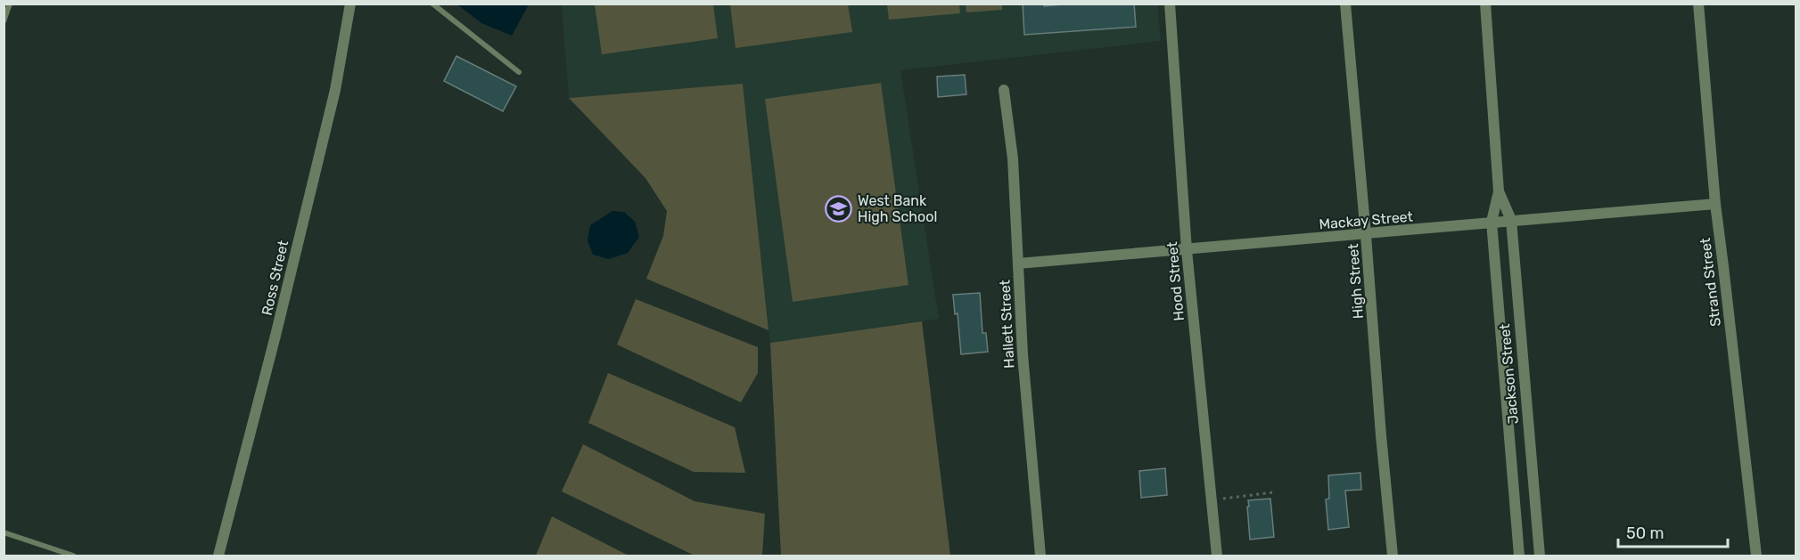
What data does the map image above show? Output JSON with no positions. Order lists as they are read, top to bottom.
{
  "streets": {
    "street": [
      "Mackay Street",
      "Ross Street",
      "Hood Street",
      "High Street",
      "Strand Street",
      "Hallett Street",
      "Jackson Street"
    ]
  },
  "crossings": [
    ["Mackay Street", "Hood Street"],
    ["Mackay Street", "High Street"],
    ["Mackay Street", "Strand Street"],
    ["Mackay Street", "Hallett Street"],
    ["Mackay Street", "Jackson Street"]
  ],
  "places": {
    "school or university": ["West Bank High School"]
  },
  "scale_bar": "50 m"
}
